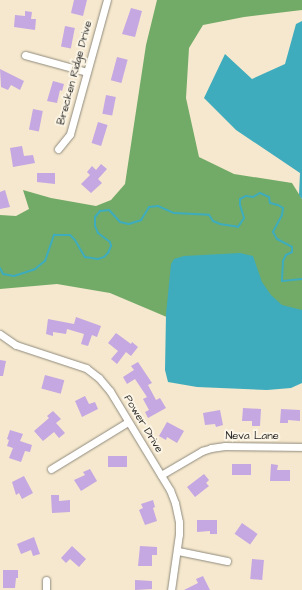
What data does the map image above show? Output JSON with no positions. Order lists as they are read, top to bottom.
{
  "streets": {
    "street": ["Brecken Ridge Drive", "Power Drive", "Neva Lane"]
  },
  "crossings": [
    ["Power Drive", "Neva Lane"]
  ]
}
